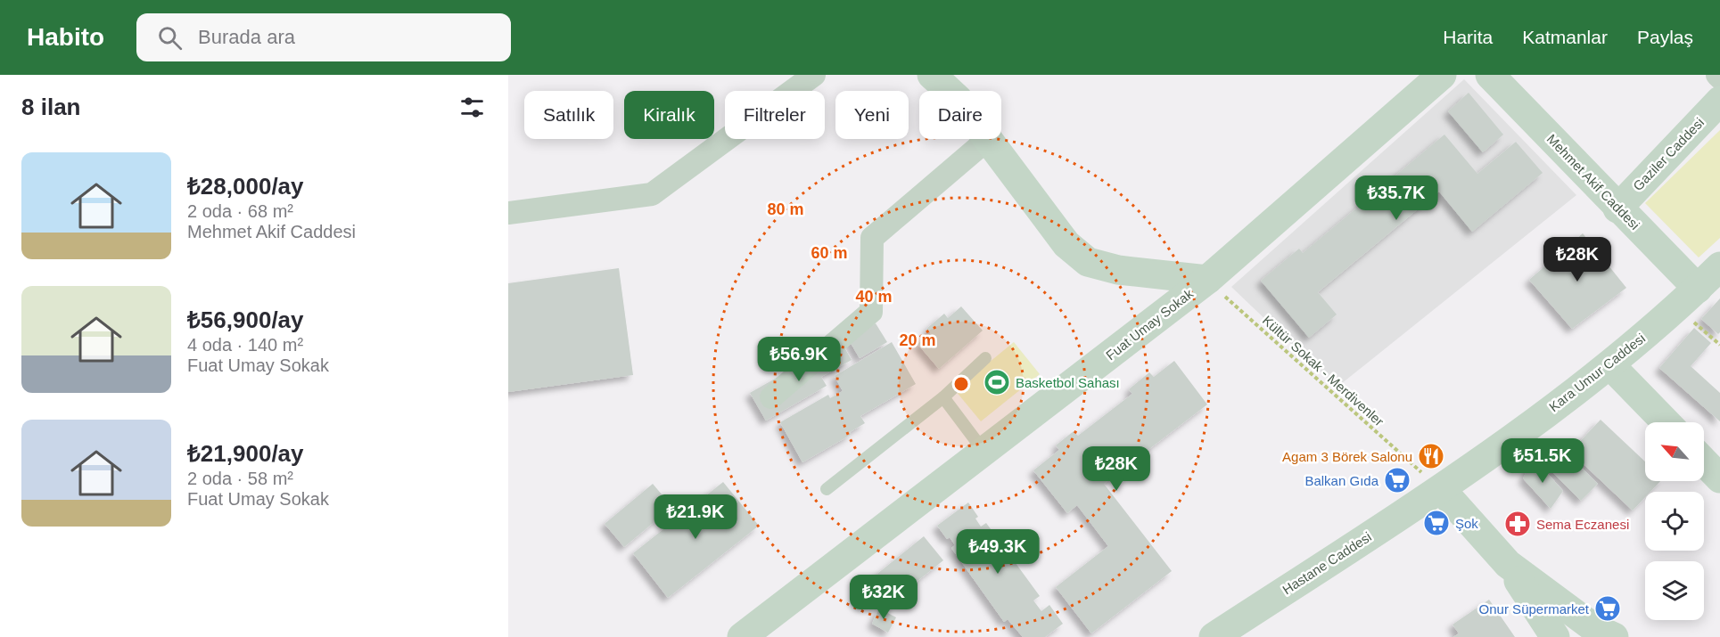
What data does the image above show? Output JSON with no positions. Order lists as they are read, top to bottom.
{
  "streets": {
    "street": [
      "Gaziler Caddesi",
      "Mehmet Akif Caddesi",
      "Fuat Umay Sokak",
      "Kara Umur Caddesi",
      "Hastane Caddesi"
    ],
    "path": ["Kültür Sokak - Merdivenler"]
  },
  "crossings": [
    ["Gaziler Caddesi", "Mehmet Akif Caddesi"],
    ["Mehmet Akif Caddesi", "Kara Umur Caddesi"],
    ["Fuat Umay Sokak", "Kültür Sokak - Merdivenler"],
    ["Kültür Sokak - Merdivenler", "Kara Umur Caddesi"],
    ["Kültür Sokak - Merdivenler", "Hastane Caddesi"],
    ["Kara Umur Caddesi", "Hastane Caddesi"]
  ],
  "places": {
    "sports": ["Basketbol Sahası"],
    "restaurant": ["Agam 3 Börek Salonu"],
    "supermarket": ["Balkan Gıda", "Şok", "Onur Süpermarket"],
    "pharmacy": ["Sema Eczanesi"]
  },
  "north": "top left",
  "page": {
    "header": "Habito",
    "search": "Burada ara",
    "nav": ["Harita", "Katmanlar", "Paylaş"],
    "heading": "8 ilan",
    "chip": [
      "Satılık",
      "Kiralık",
      "Filtreler",
      "Yeni",
      "Daire"
    ],
    "list": [
      {
        "name": "₺28,000/ay",
        "note": "2 oda · 68 m² · Mehmet Akif Caddesi"
      },
      {
        "name": "₺56,900/ay",
        "note": "4 oda · 140 m² · Fuat Umay Sokak"
      },
      {
        "name": "₺21,900/ay",
        "note": "2 oda · 58 m² · Fuat Umay Sokak"
      }
    ],
    "price": [
      "₺35.7K",
      "₺28K",
      "₺56.9K",
      "₺51.5K",
      "₺28K",
      "₺21.9K",
      "₺49.3K",
      "₺32K"
    ]
  },
  "rings": [
    "80 m",
    "60 m",
    "40 m",
    "20 m"
  ]
}
